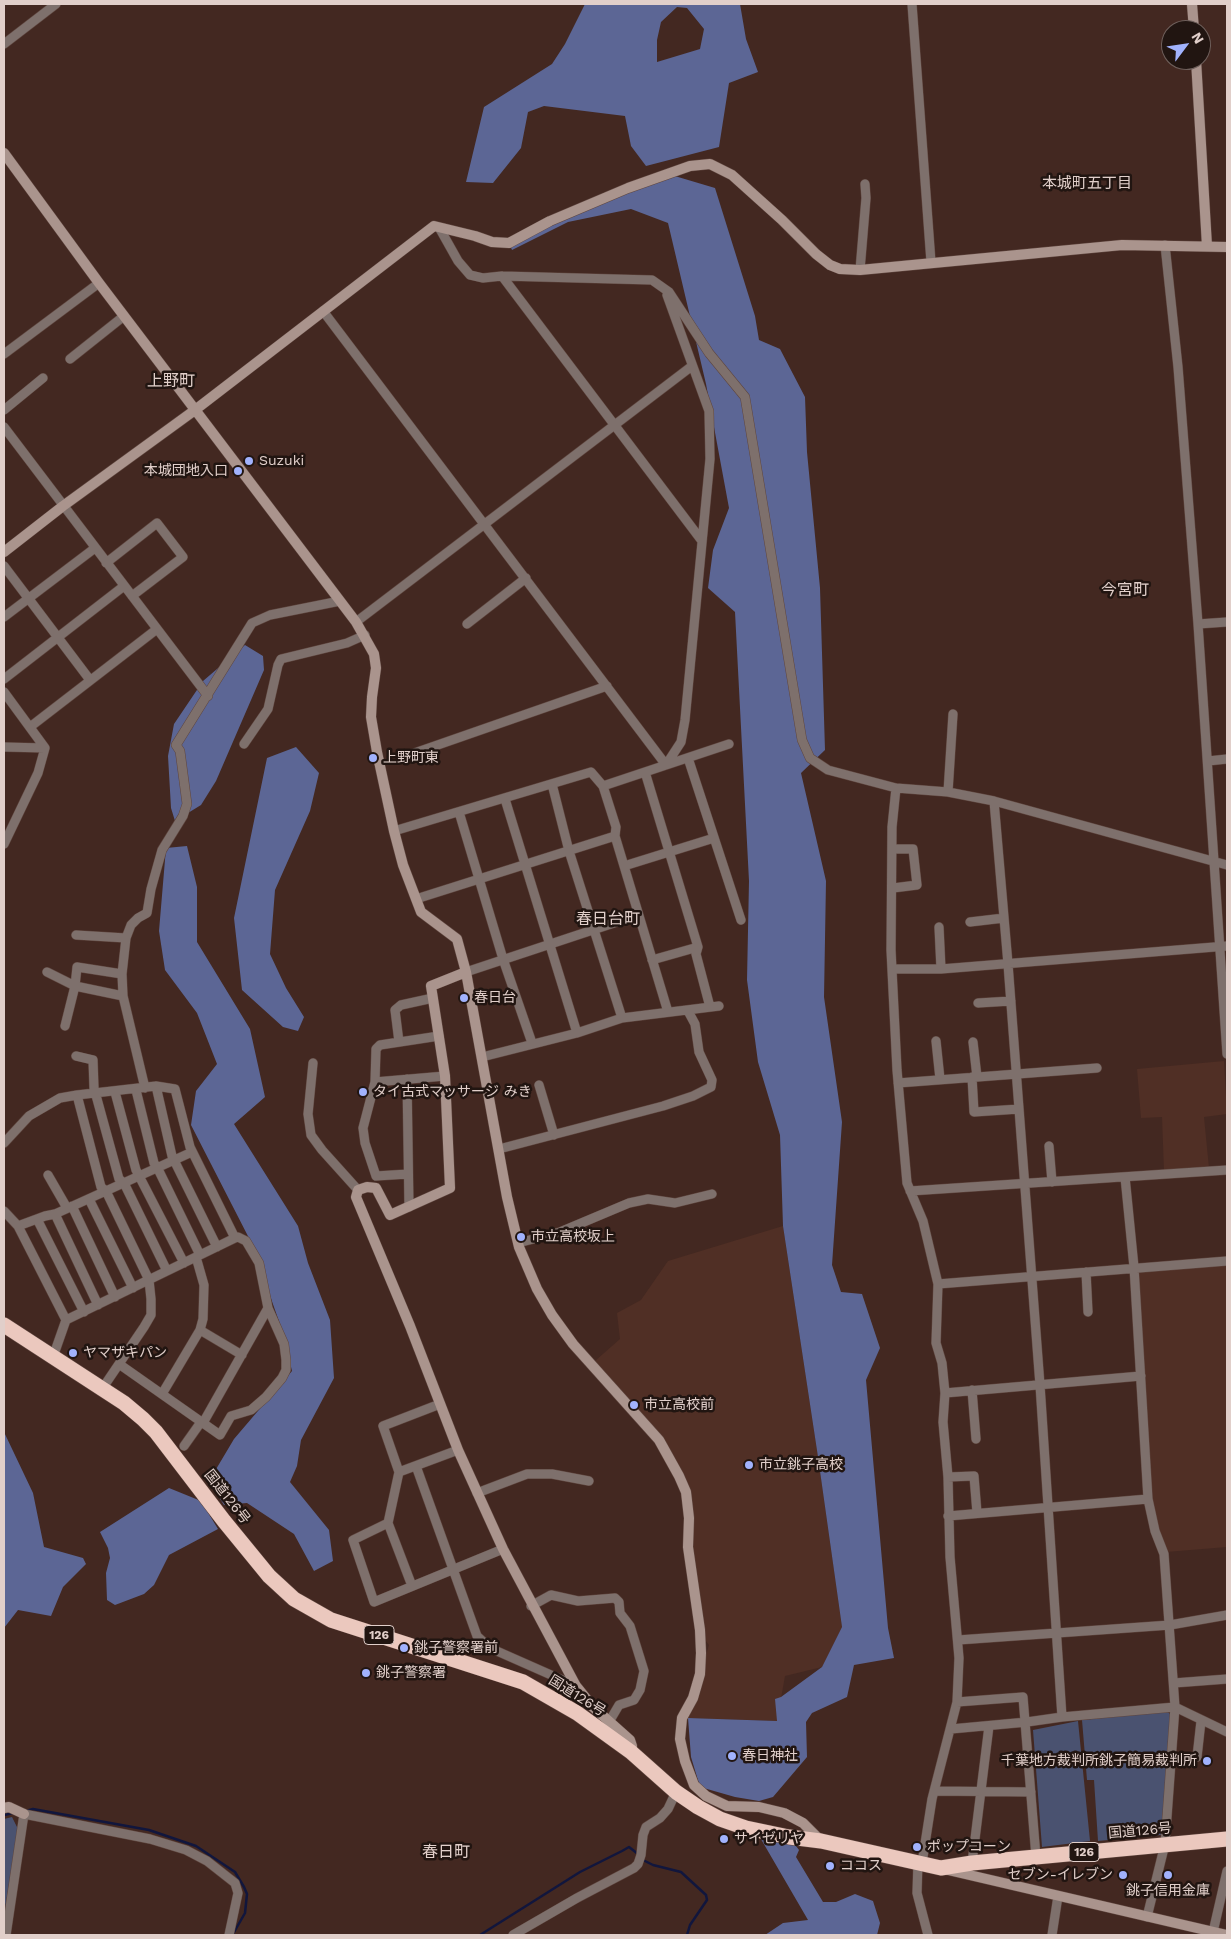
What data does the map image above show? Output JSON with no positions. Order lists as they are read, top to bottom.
{
  "streets": {
    "highway": ["国道126号", "126"]
  },
  "districts": [
    "本城町五丁目",
    "上野町",
    "今宮町",
    "春日台町",
    "春日町"
  ],
  "places": [
    "Suzuki",
    "本城団地入口",
    "上野町東",
    "春日台",
    "タイ古式マッサージ みき",
    "市立高校坂上",
    "ヤマザキパン",
    "市立高校前",
    "市立銚子高校",
    "銚子警察署前",
    "銚子警察署",
    "春日神社",
    "千葉地方裁判所銚子簡易裁判所",
    "サイゼリヤ",
    "ポップコーン",
    "ココス",
    "セブン-イレブン",
    "銚子信用金庫"
  ],
  "north": "top right"
}
